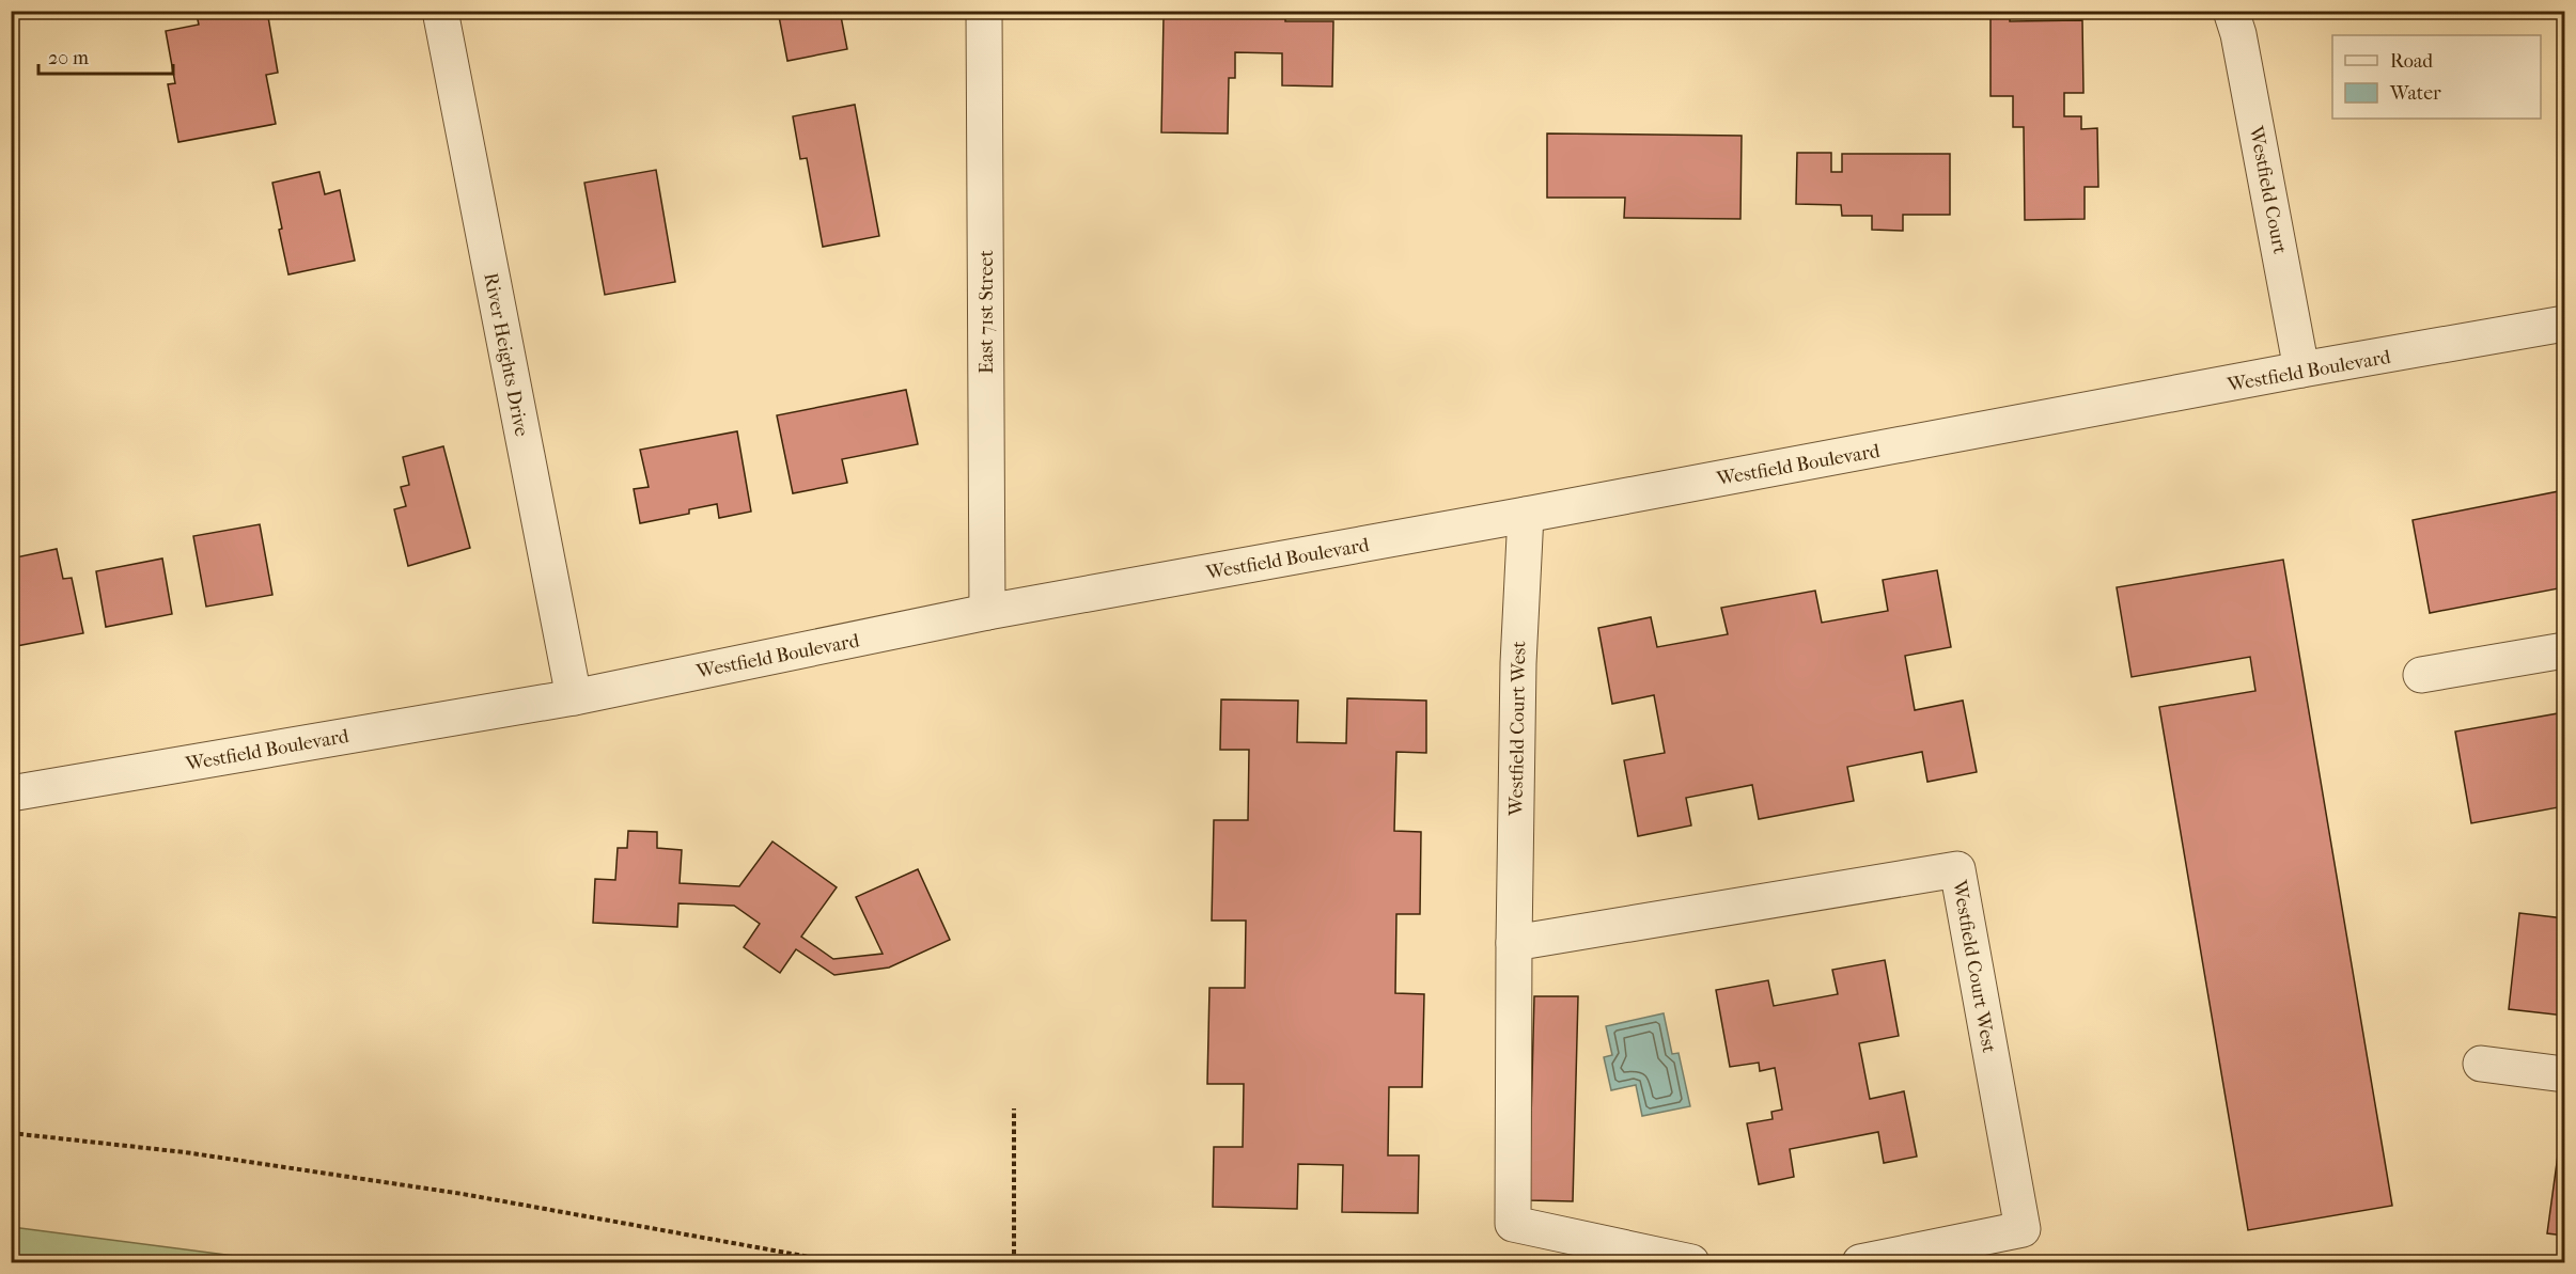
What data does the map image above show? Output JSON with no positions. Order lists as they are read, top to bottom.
{
  "streets": {
    "street": [
      "Westfield Court",
      "East 71st Street",
      "River Heights Drive",
      "Westfield Boulevard",
      "Westfield Court West"
    ]
  },
  "crossings": [
    ["Westfield Court", "Westfield Boulevard"],
    ["East 71st Street", "Westfield Boulevard"],
    ["River Heights Drive", "Westfield Boulevard"],
    ["Westfield Boulevard", "Westfield Court West"]
  ],
  "legend": ["Road", "Water"],
  "scale_bar": "20 m"
}
